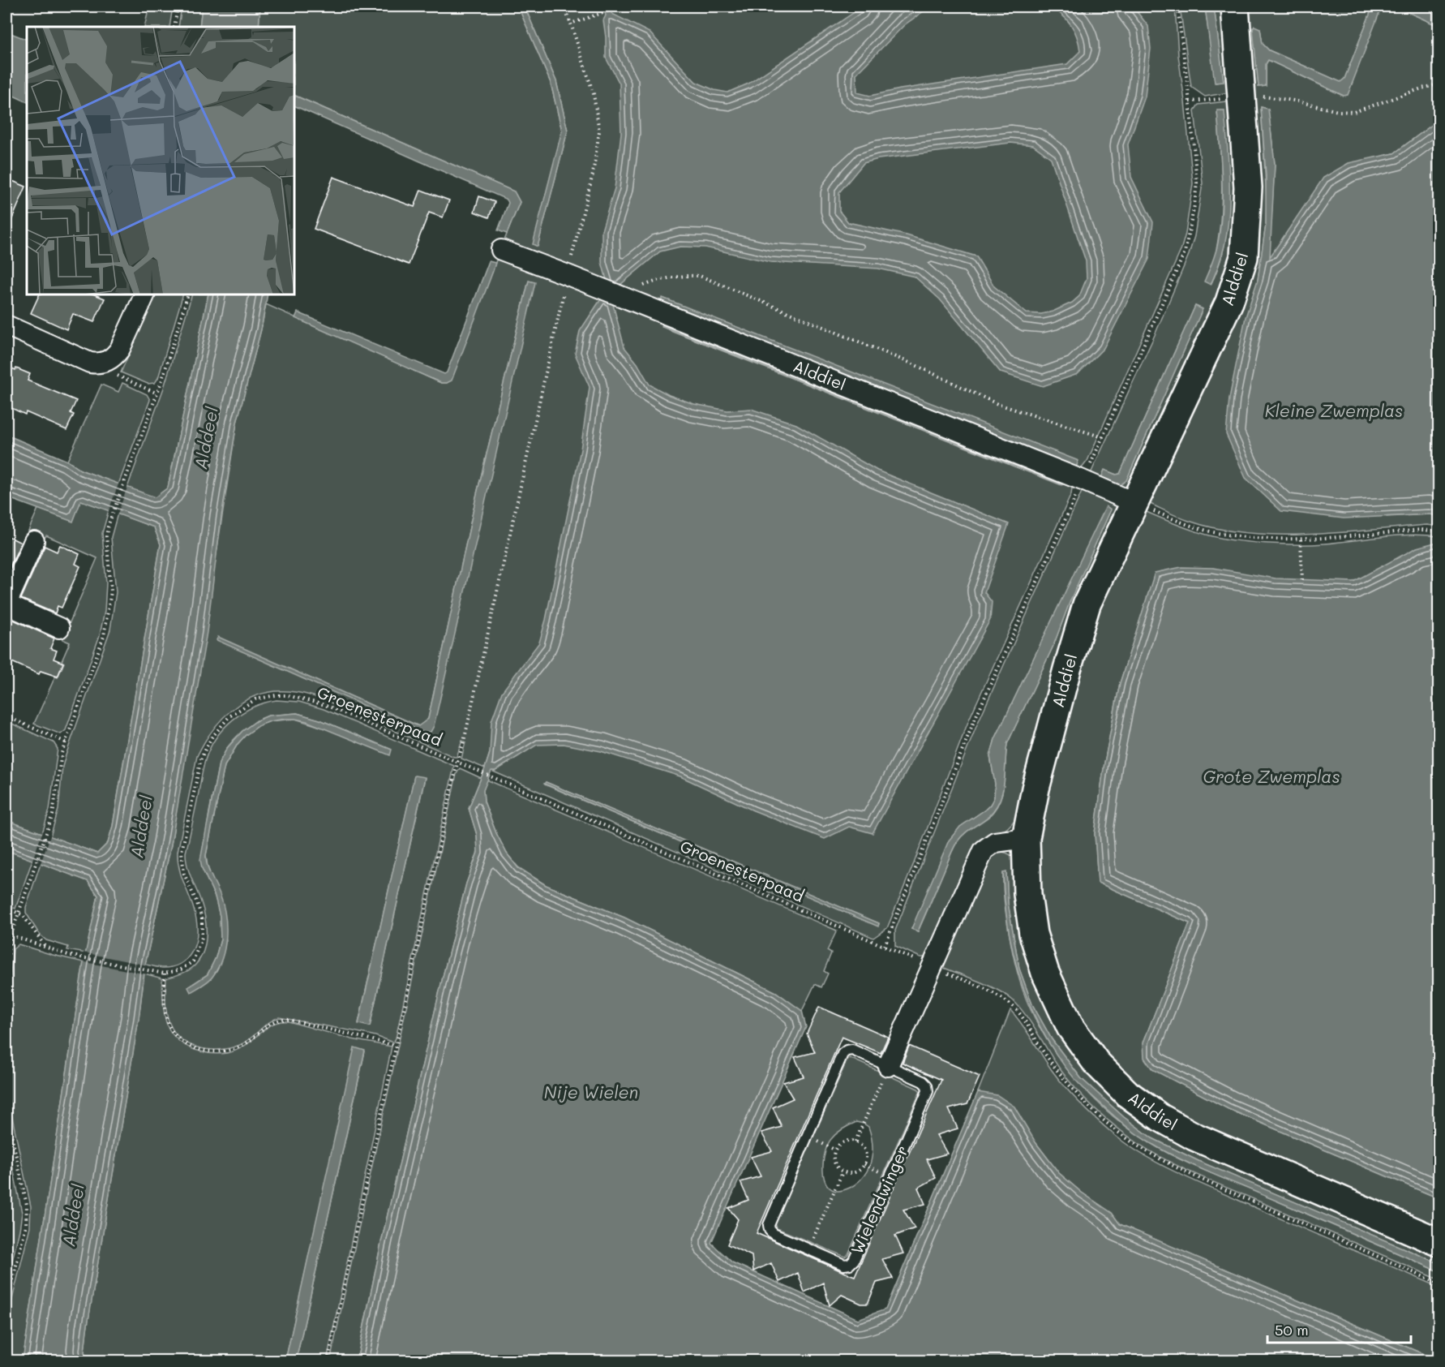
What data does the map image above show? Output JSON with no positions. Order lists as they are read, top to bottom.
{
  "streets": {
    "street": ["Alddiel"],
    "lane": ["Wielendwinger"],
    "path": ["Groenesterpaad"]
  },
  "water": [
    "Kleine Zwemplas",
    "Alddeel",
    "Grote Zwemplas",
    "Nije Wielen"
  ],
  "scale_bar": "50 m"
}
